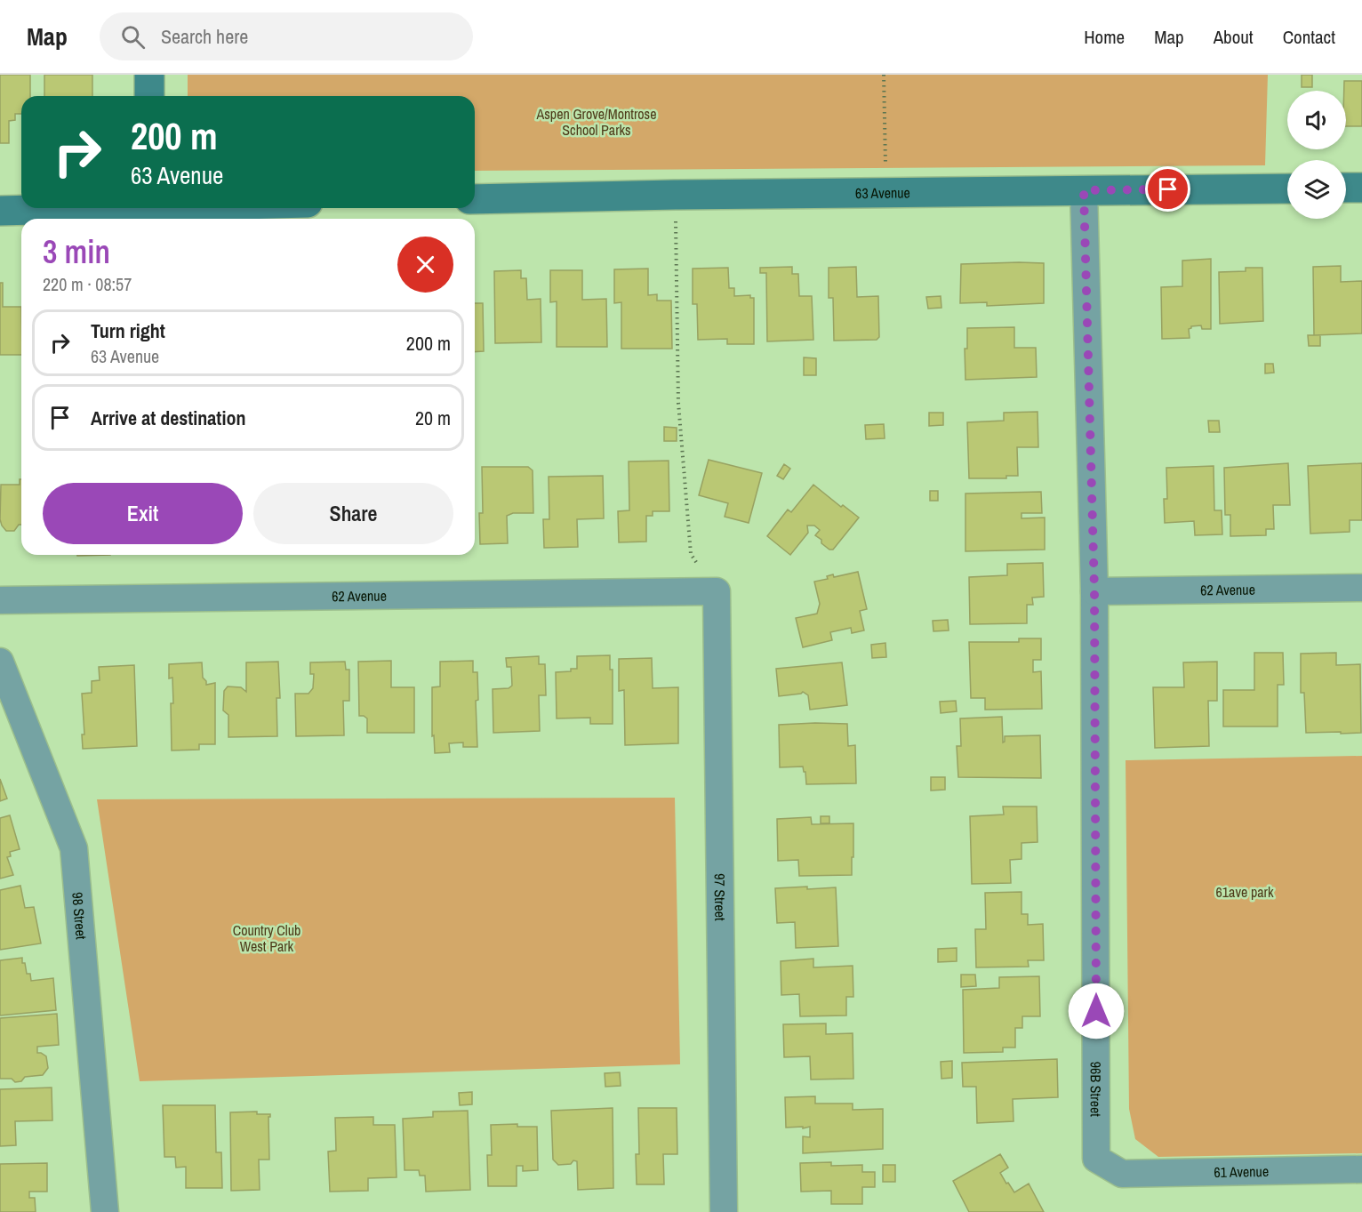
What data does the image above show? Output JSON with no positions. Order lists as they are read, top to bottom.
{
  "streets": {
    "street": [
      "63 Avenue",
      "62 Avenue",
      "97 Street",
      "98 Street",
      "96B Street",
      "61 Avenue"
    ]
  },
  "crossings": [
    ["63 Avenue", "96B Street"],
    ["62 Avenue", "97 Street"],
    ["62 Avenue", "96B Street"],
    ["96B Street", "61 Avenue"]
  ],
  "parks": ["Aspen Grove/Montrose School Parks", "61ave park", "Country Club West Park"],
  "page": {
    "header": "Map",
    "search": "Search here",
    "nav": [
      "Home",
      "Map",
      "About",
      "Contact"
    ],
    "turn": ["200 m", "63 Avenue"],
    "heading": ["3 min", "220 m · 08:57"],
    "list": [
      {
        "name": "Turn right",
        "note": "63 Avenue",
        "value": "200 m"
      },
      {
        "name": "Arrive at destination",
        "value": "20 m"
      }
    ],
    "buttons": ["Exit", "Share"]
  }
}
